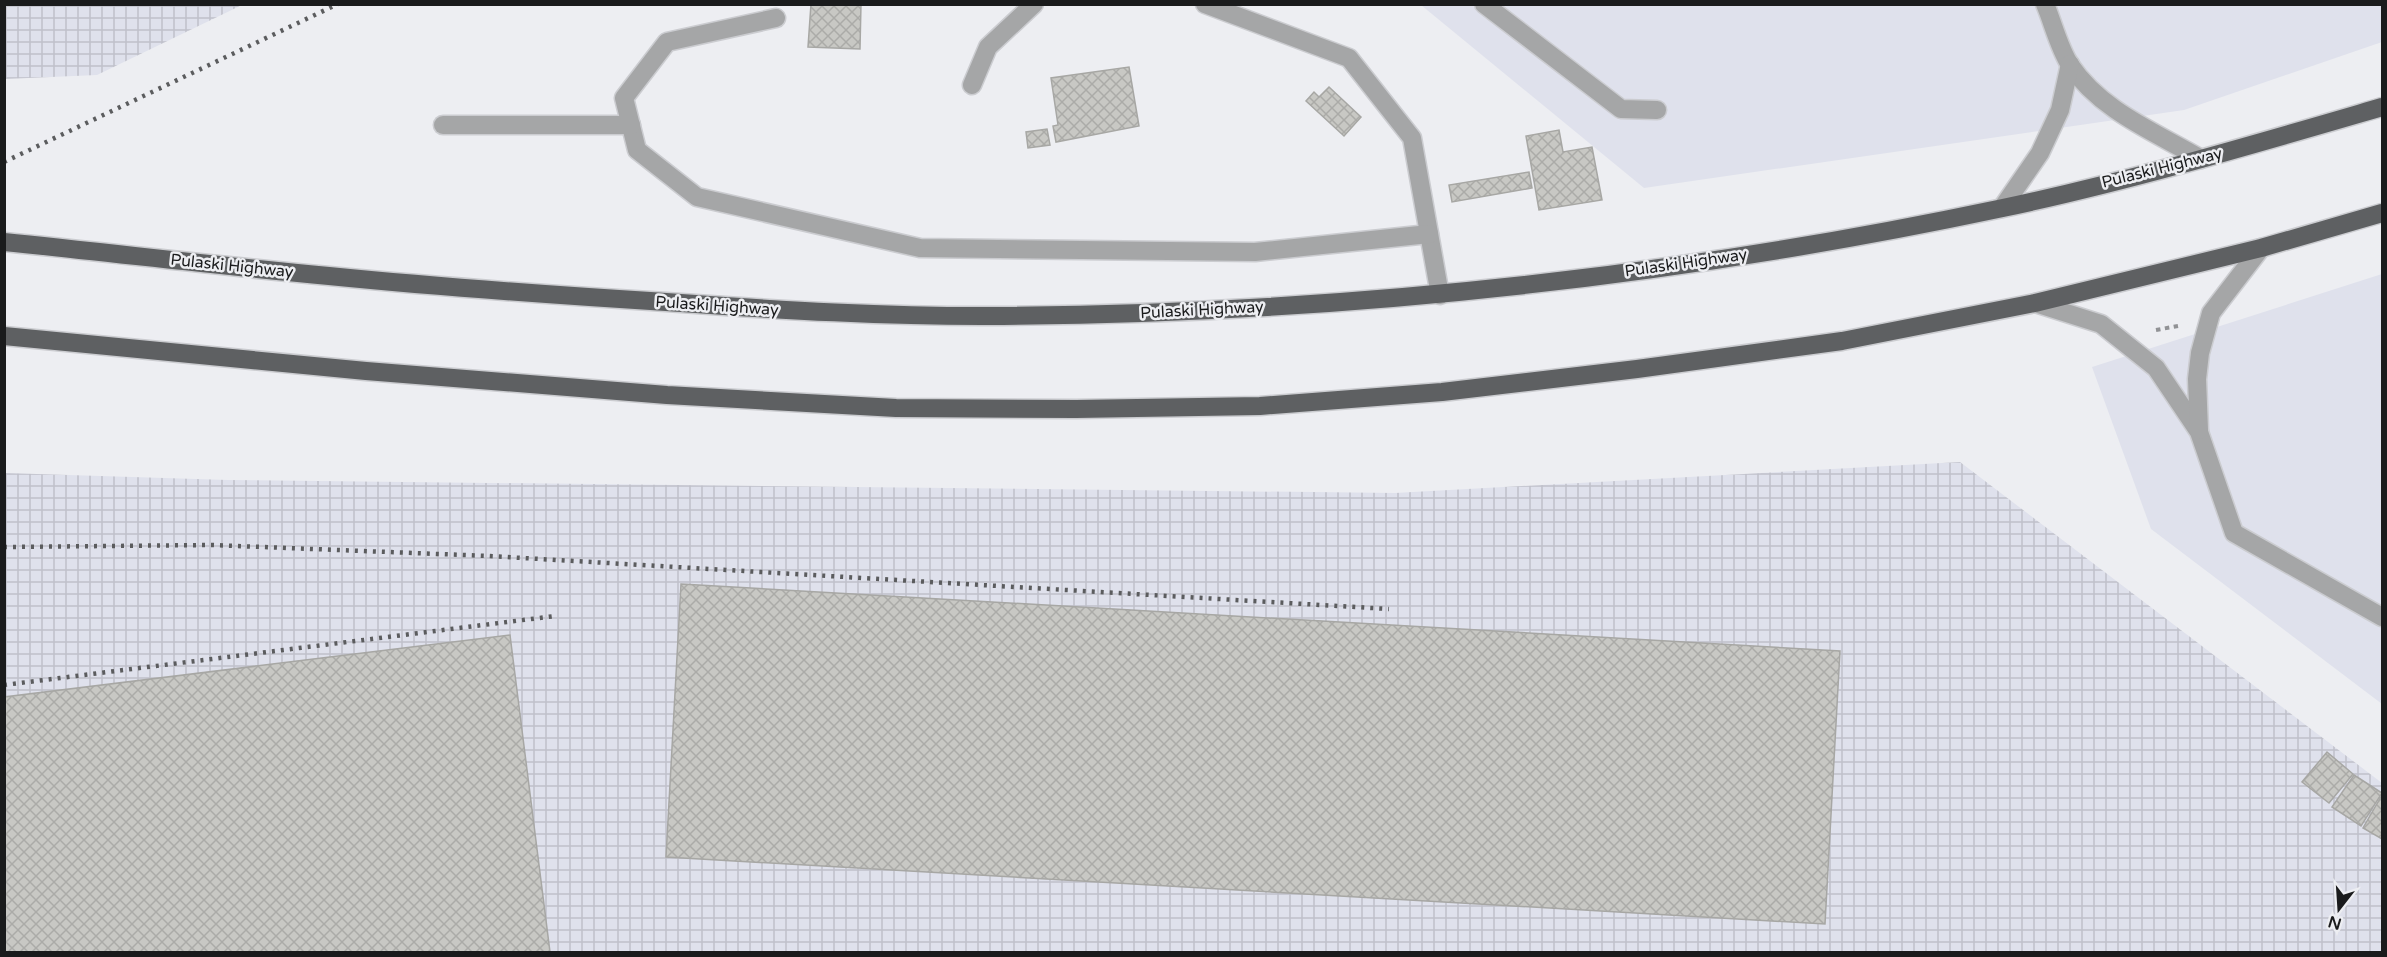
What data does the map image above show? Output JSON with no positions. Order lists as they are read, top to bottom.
{
  "streets": {
    "highway": ["Pulaski Highway"]
  },
  "north": "bottom"
}
